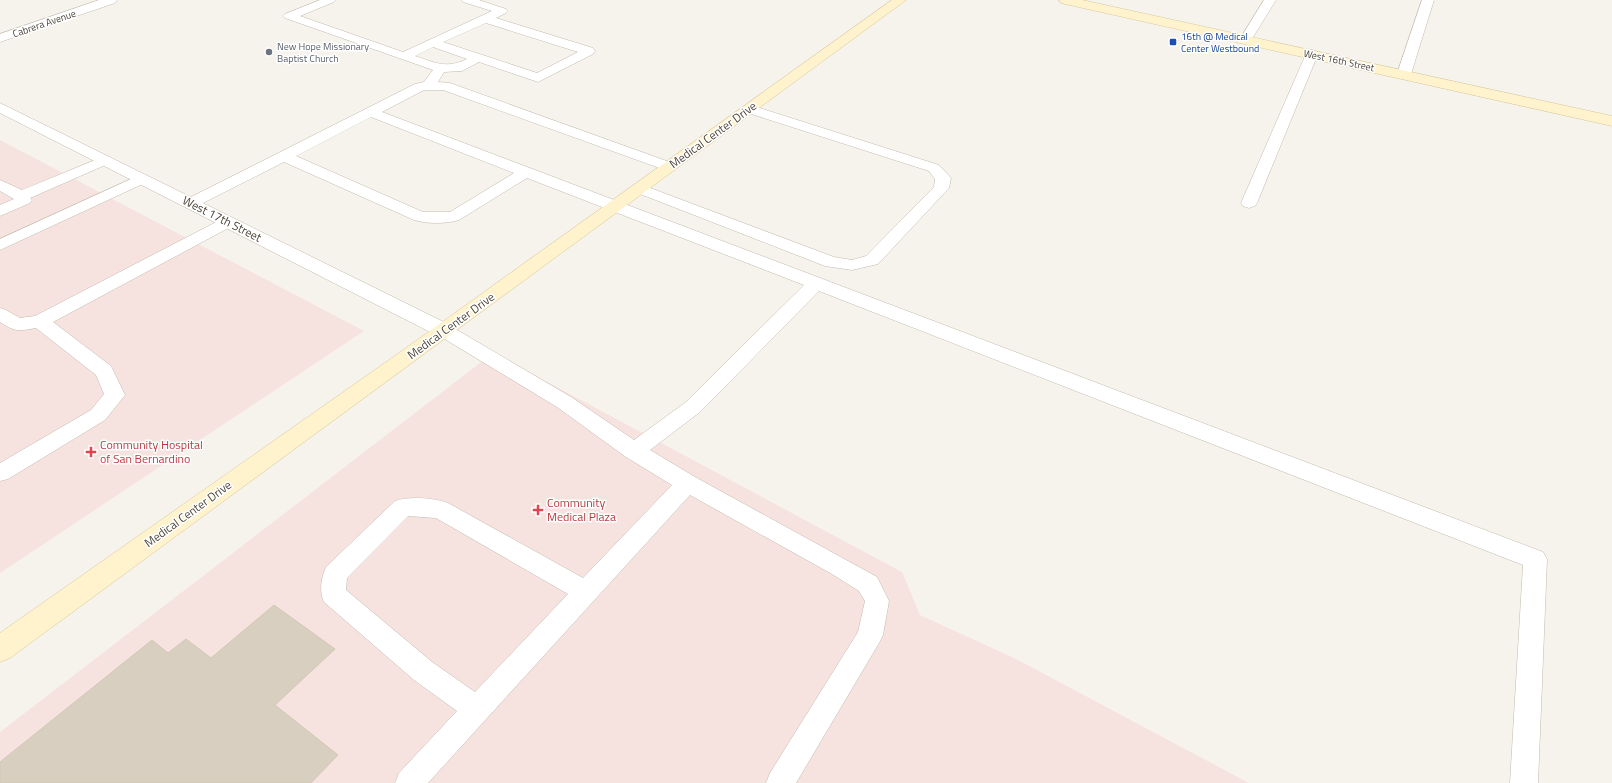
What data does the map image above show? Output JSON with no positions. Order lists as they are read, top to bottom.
{
  "streets": {
    "street": [
      "Cabrera Avenue",
      "West 16th Street",
      "Medical Center Drive",
      "West 17th Street"
    ]
  },
  "crossings": [
    ["Medical Center Drive", "West 17th Street"]
  ],
  "places": {
    "transit": ["16th @ Medical Center Westbound"],
    "other": ["New Hope Missionary Baptist Church"],
    "health": ["Community Hospital of San Bernardino", "Community Medical Plaza"]
  }
}
